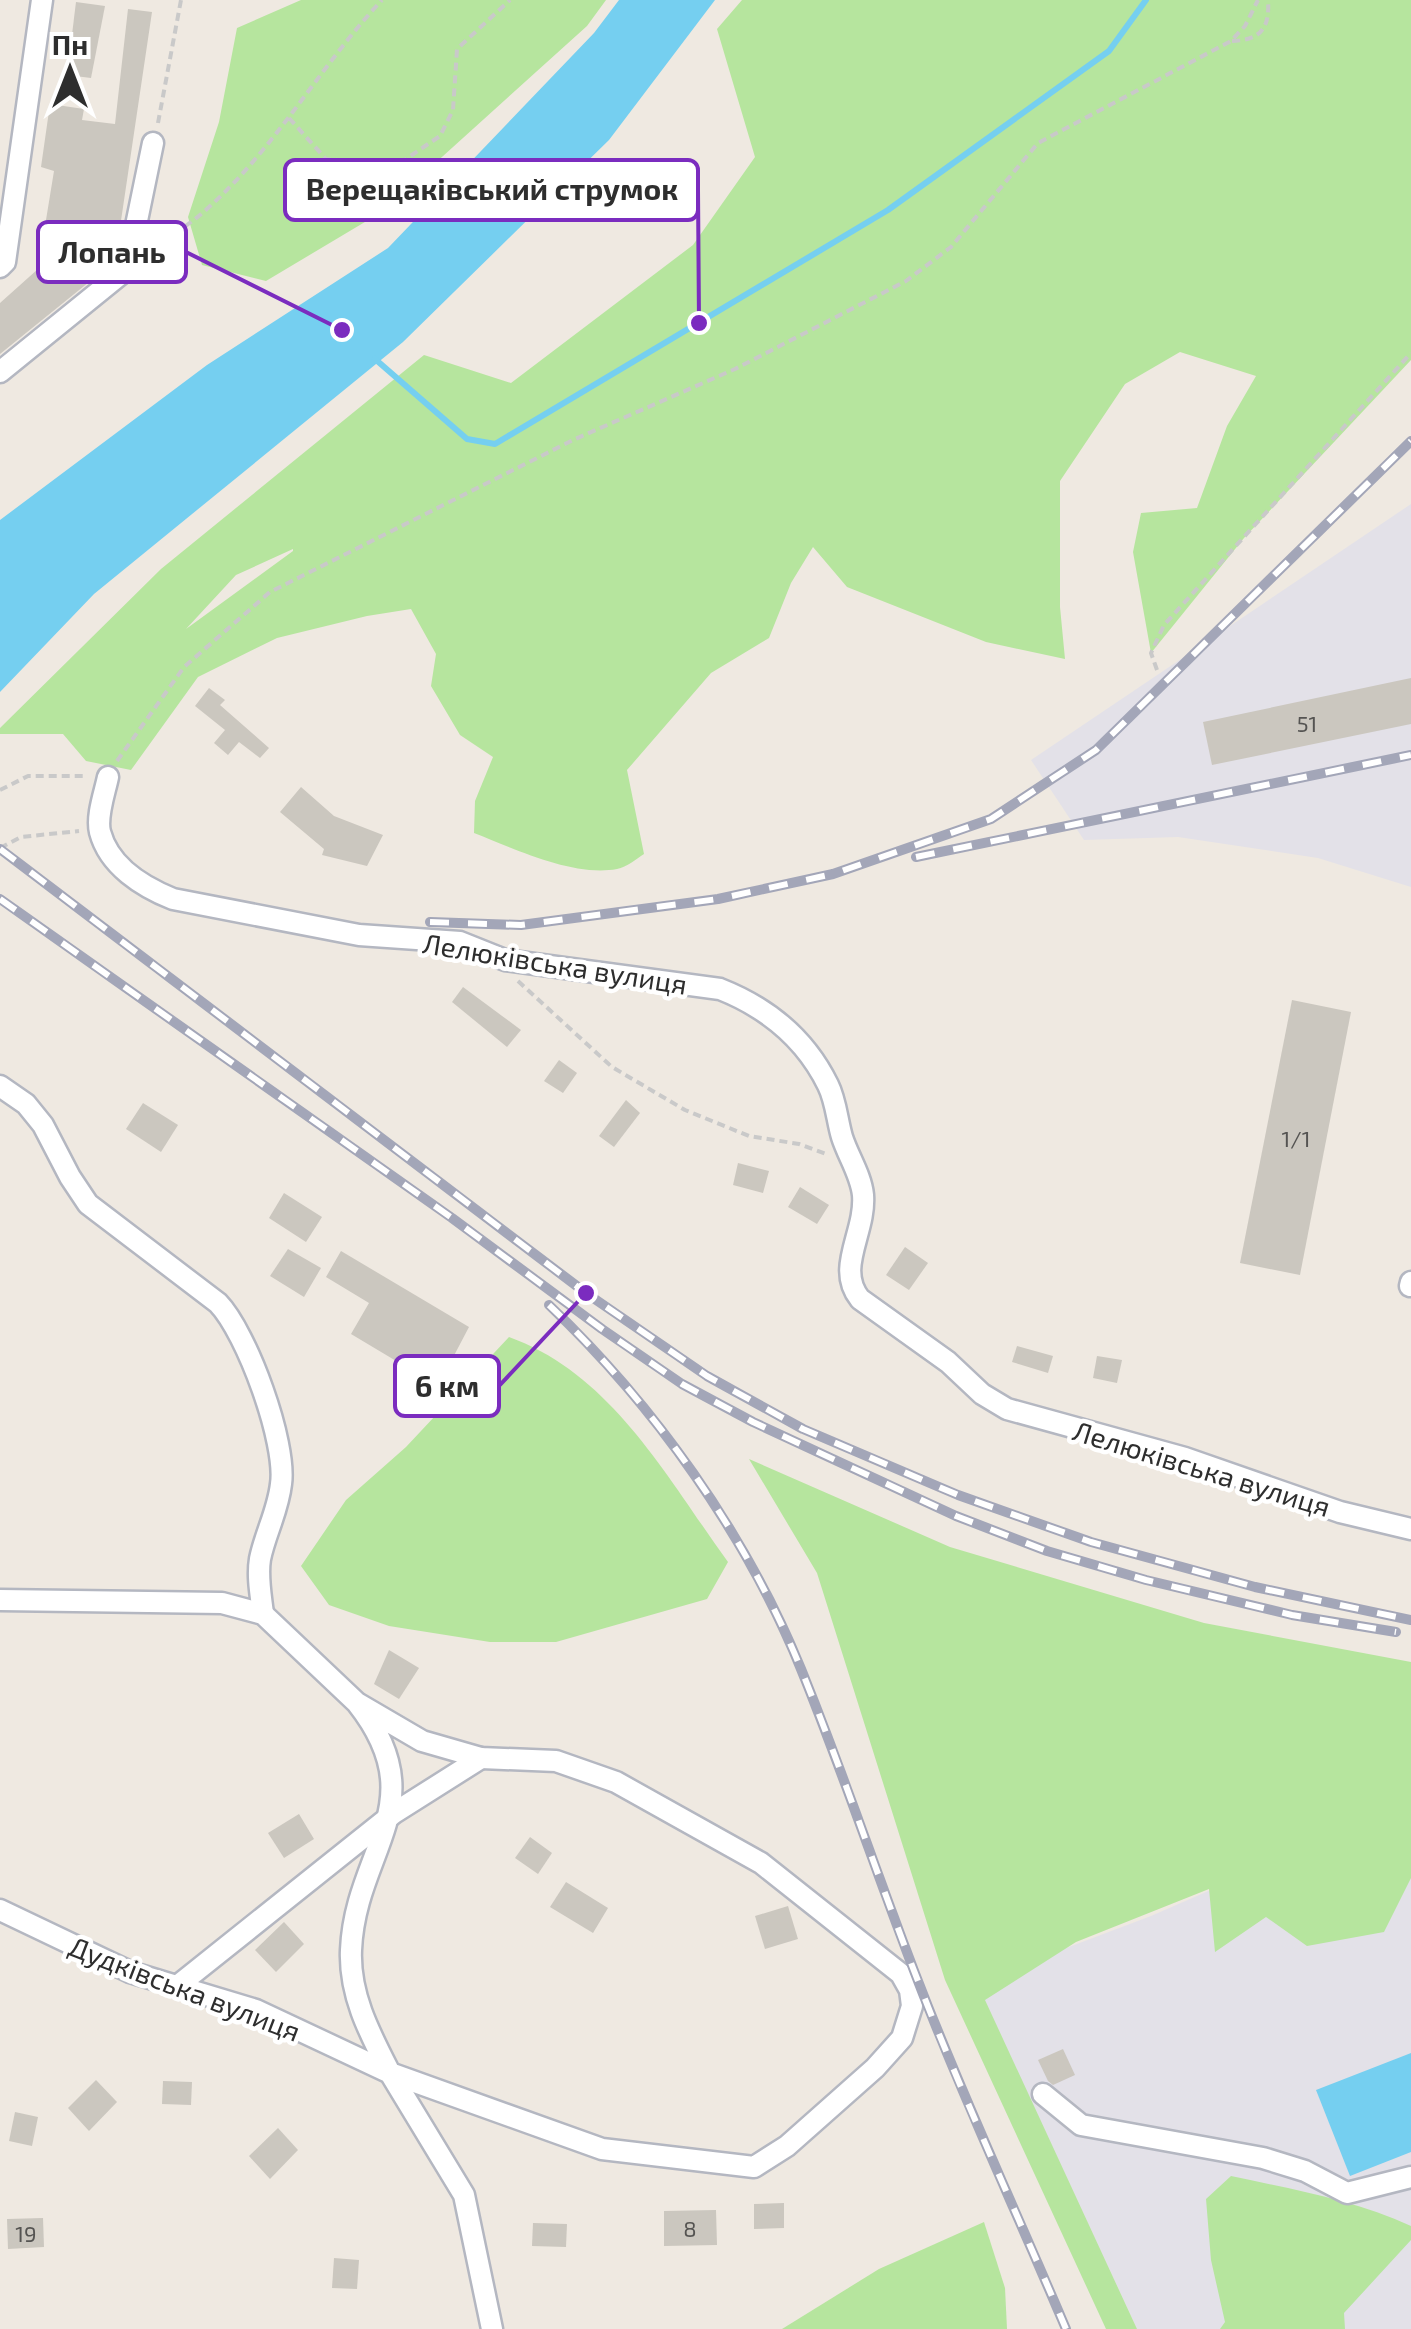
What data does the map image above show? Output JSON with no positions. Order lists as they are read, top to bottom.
{
  "streets": {
    "street": ["Лелюківська вулиця", "Дудківська вулиця"]
  },
  "places": ["Верещаківський струмок", "Лопань", "6 км"],
  "house_numbers": [
    "51",
    "1/1",
    "8",
    "19"
  ],
  "north": "top"
}
